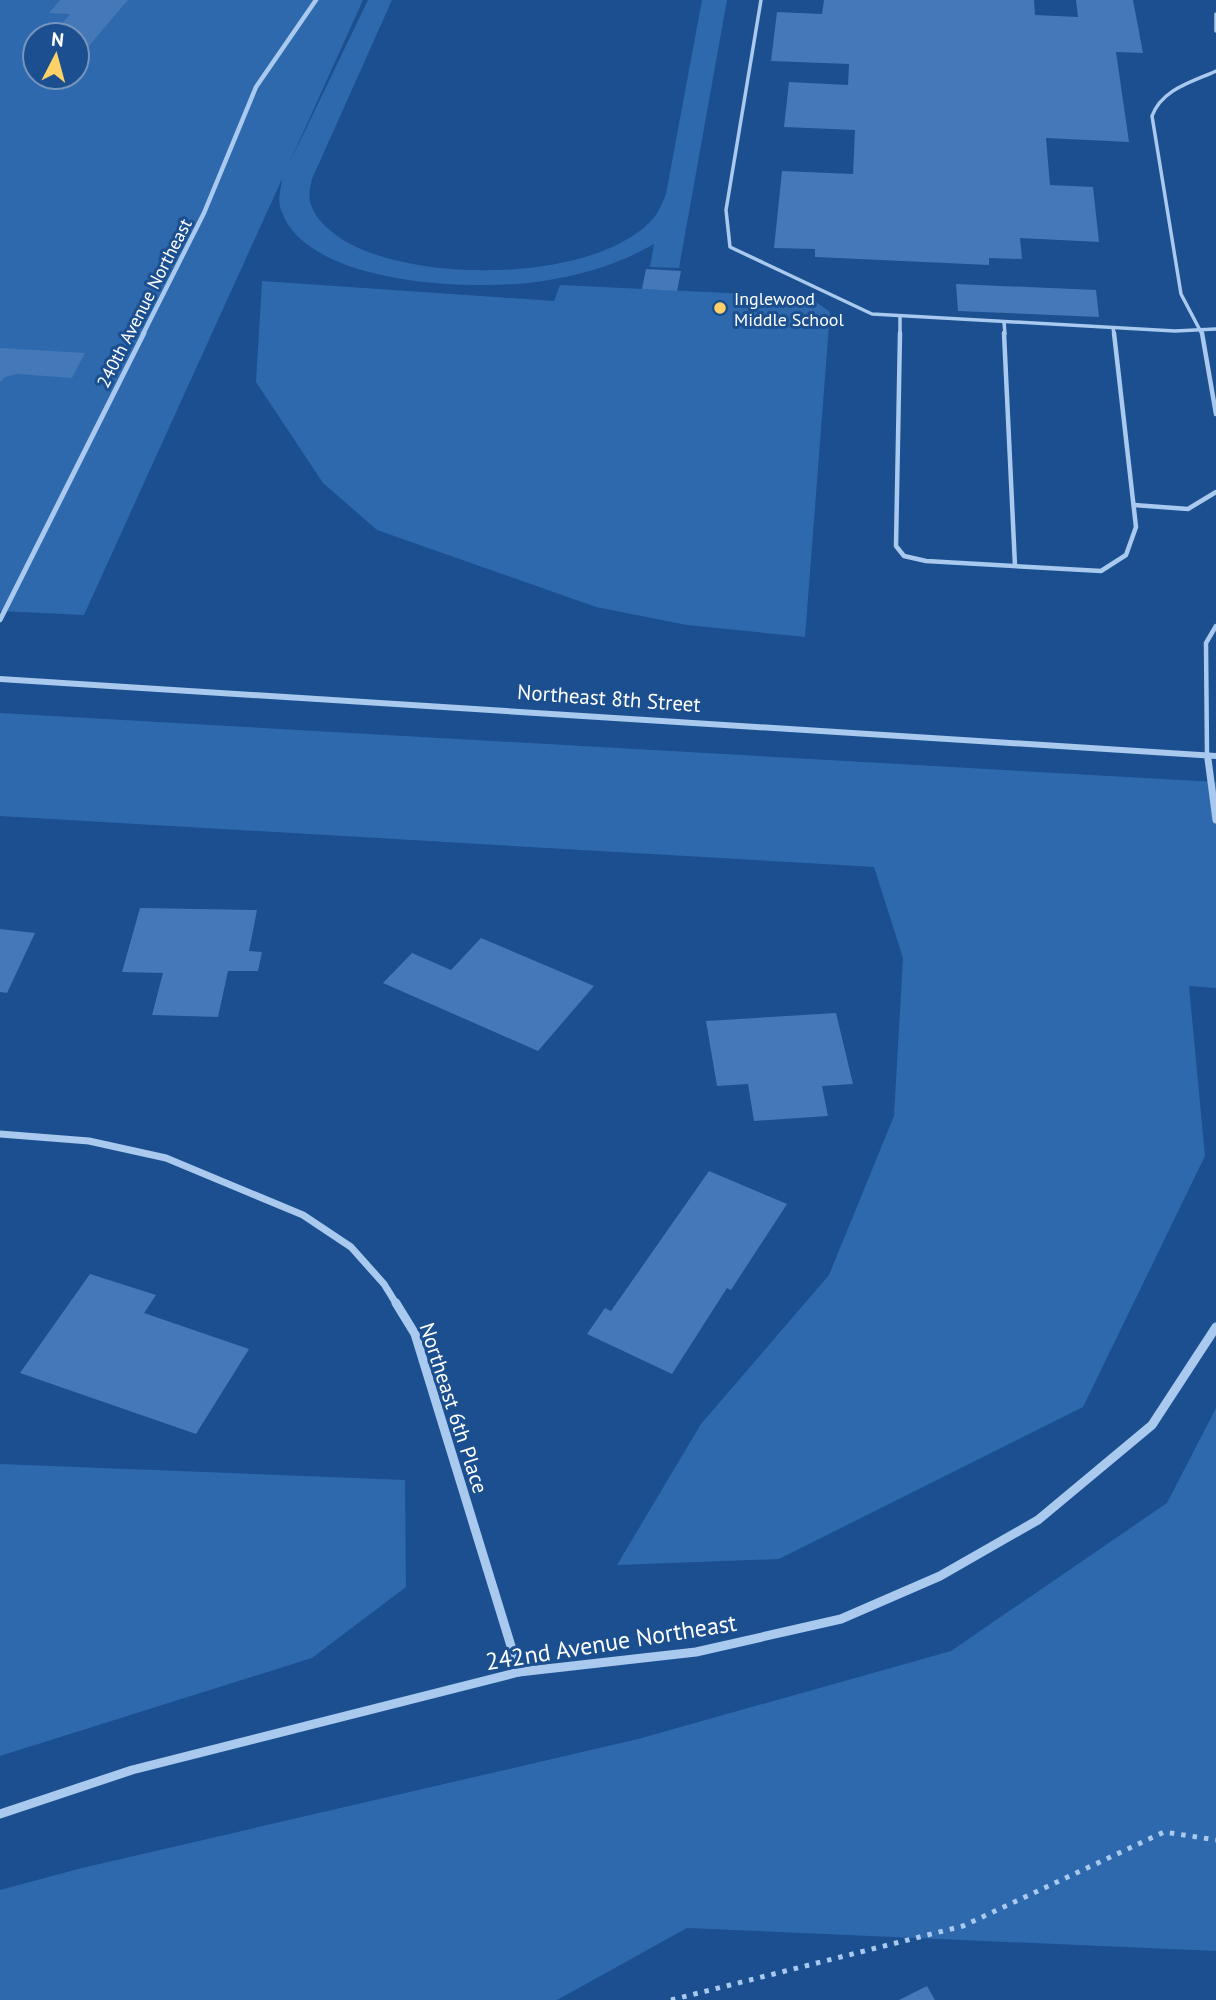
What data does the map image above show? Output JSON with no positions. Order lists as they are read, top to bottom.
{
  "streets": {
    "street": [
      "240th Avenue Northeast",
      "Northeast 8th Street",
      "Northeast 6th Place",
      "242nd Avenue Northeast"
    ]
  },
  "crossings": [
    ["Northeast 6th Place", "242nd Avenue Northeast"]
  ],
  "places": ["Inglewood Middle School"],
  "north": "top"
}
